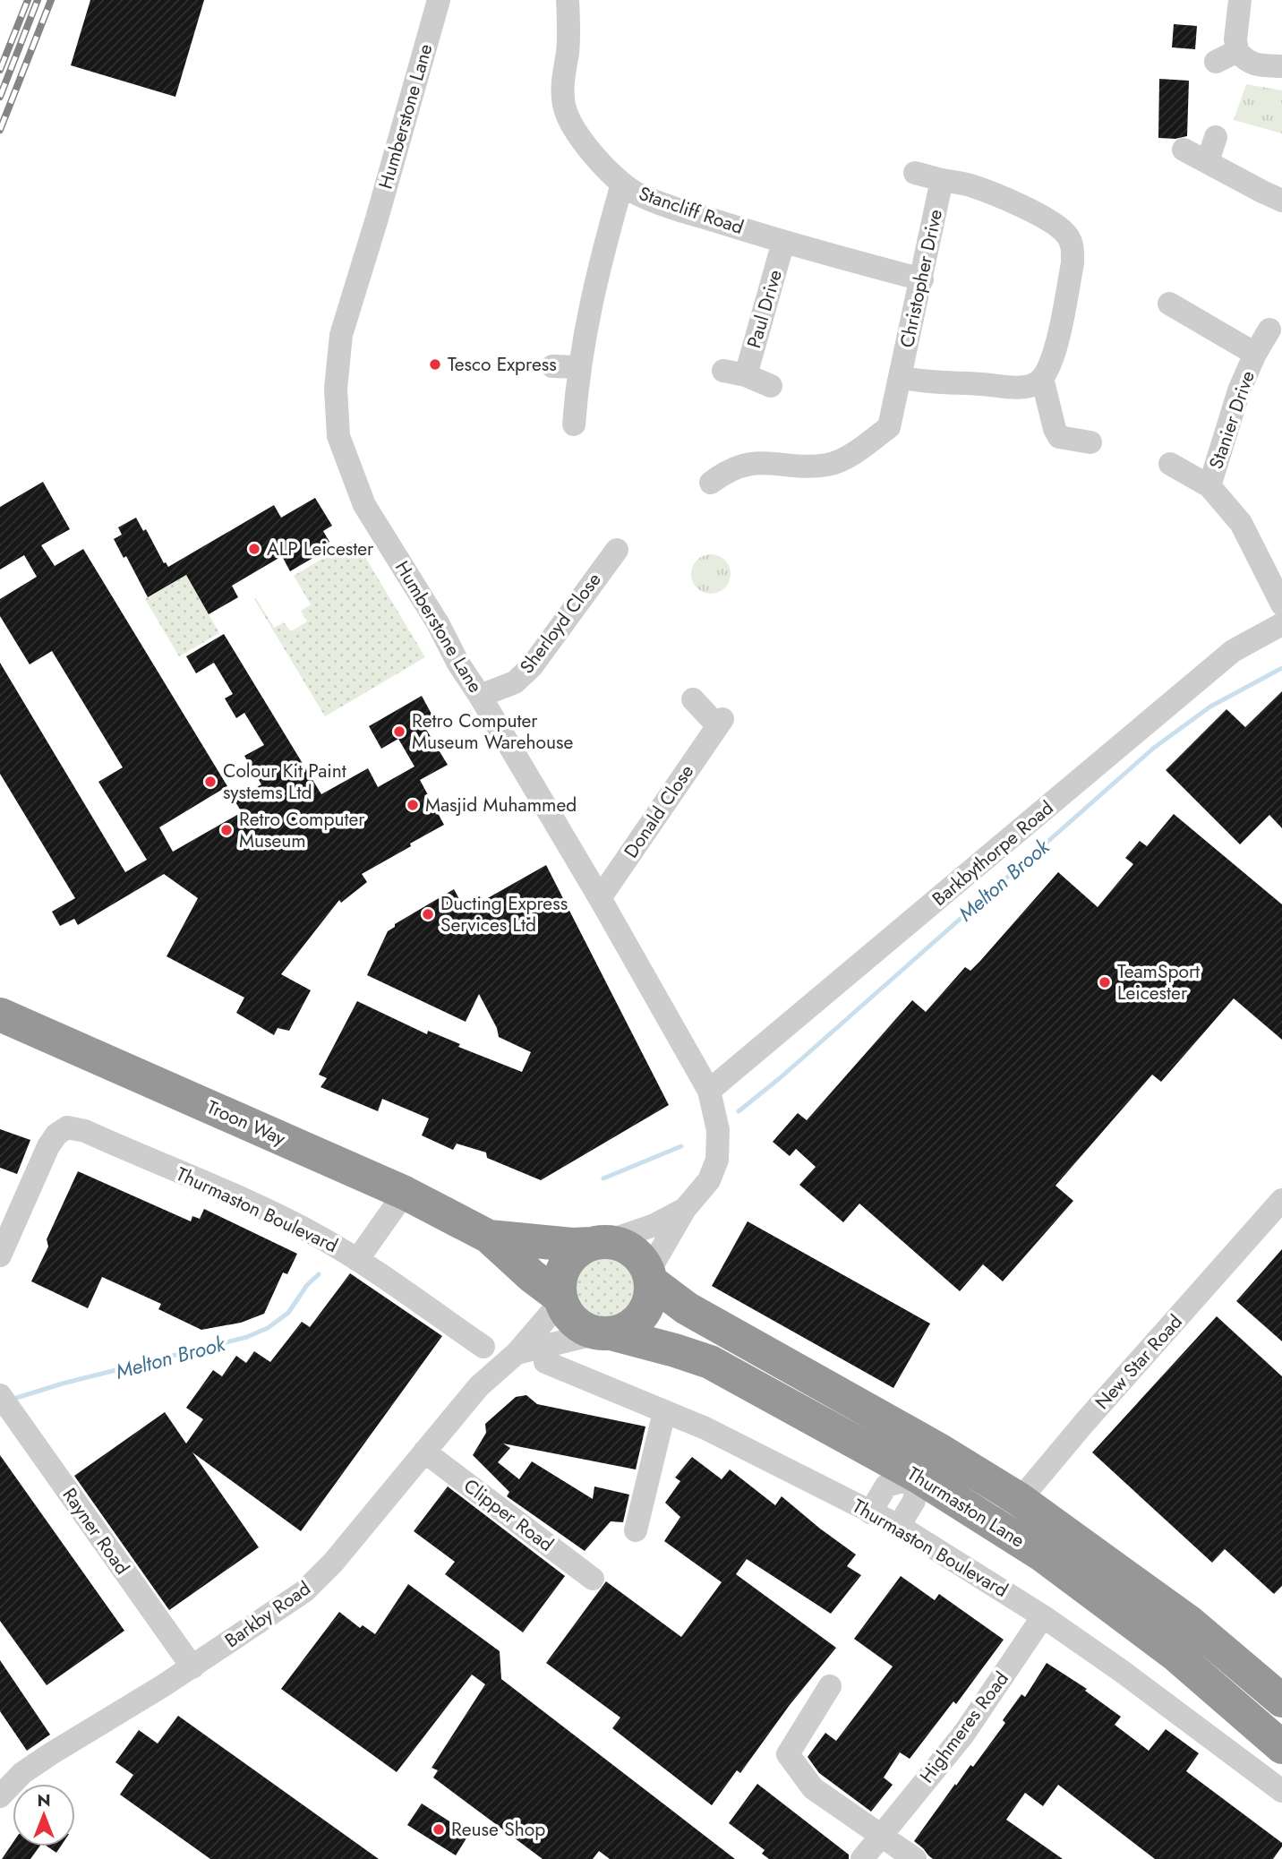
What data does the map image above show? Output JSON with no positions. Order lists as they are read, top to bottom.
{
  "streets": {
    "highway": ["Troon Way", "Thurmaston Lane"],
    "street": [
      "Humberstone Lane",
      "Stancliff Road",
      "Christopher Drive",
      "Paul Drive",
      "Stanier Drive",
      "Sherloyd Close",
      "Donald Close",
      "Barkbythorpe Road",
      "Thurmaston Boulevard",
      "New Star Road",
      "Clipper Road",
      "Rayner Road",
      "Barkby Road",
      "Highmeres Road"
    ]
  },
  "crossings": [
    ["Humberstone Lane", "Sherloyd Close"],
    ["Humberstone Lane", "Donald Close"],
    ["Humberstone Lane", "Barkbythorpe Road"],
    ["Humberstone Lane", "Troon Way"],
    ["Humberstone Lane", "Thurmaston Lane"],
    ["Humberstone Lane", "Barkby Road"],
    ["Stancliff Road", "Christopher Drive"],
    ["Stancliff Road", "Paul Drive"],
    ["Troon Way", "Thurmaston Lane"],
    ["Troon Way", "Barkby Road"],
    ["Thurmaston Boulevard", "Highmeres Road"],
    ["New Star Road", "Thurmaston Lane"],
    ["Thurmaston Lane", "Barkby Road"],
    ["Clipper Road", "Barkby Road"],
    ["Rayner Road", "Barkby Road"]
  ],
  "water": ["Melton Brook"],
  "places": [
    "Tesco Express",
    "ALP Leicester",
    "Retro Computer Museum Warehouse",
    "Colour Kit Paint systems Ltd",
    "Masjid Muhammed",
    "Retro Computer Museum",
    "Ducting Express Services Ltd",
    "TeamSport Leicester",
    "Reuse Shop"
  ],
  "north": "top"
}
